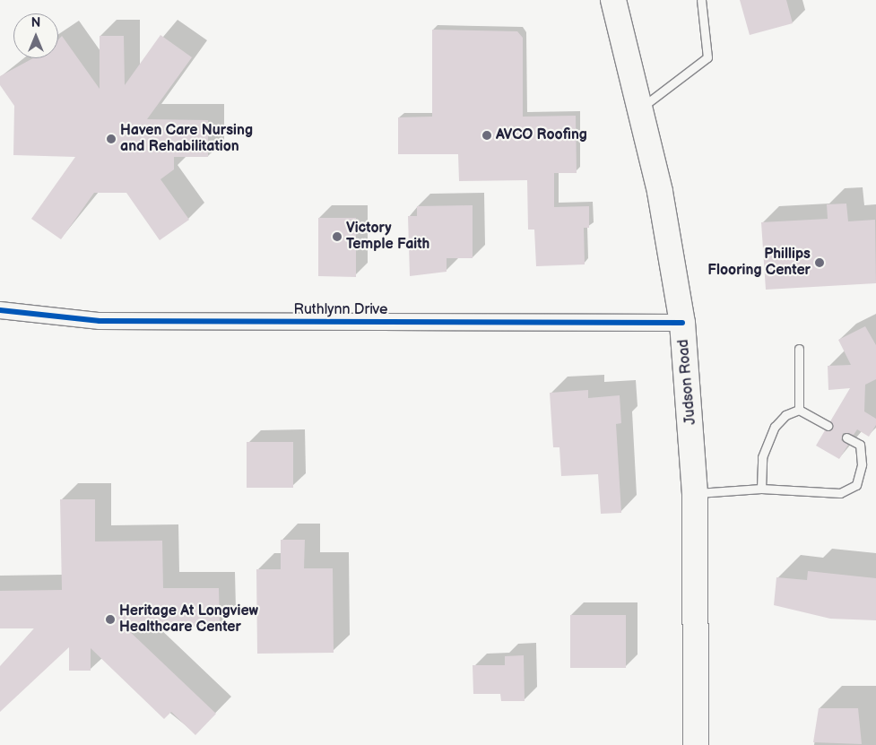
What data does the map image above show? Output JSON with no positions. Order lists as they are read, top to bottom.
{
  "streets": {
    "main road": ["Judson Road"],
    "street": ["Ruthlynn Drive"]
  },
  "crossings": [
    ["Ruthlynn Drive", "Judson Road"]
  ],
  "places": [
    "AVCO Roofing",
    "Haven Care Nursing and Rehabilitation",
    "Victory Temple Faith",
    "Phillips Flooring Center",
    "Heritage At Longview Healthcare Center"
  ],
  "north": "top"
}
